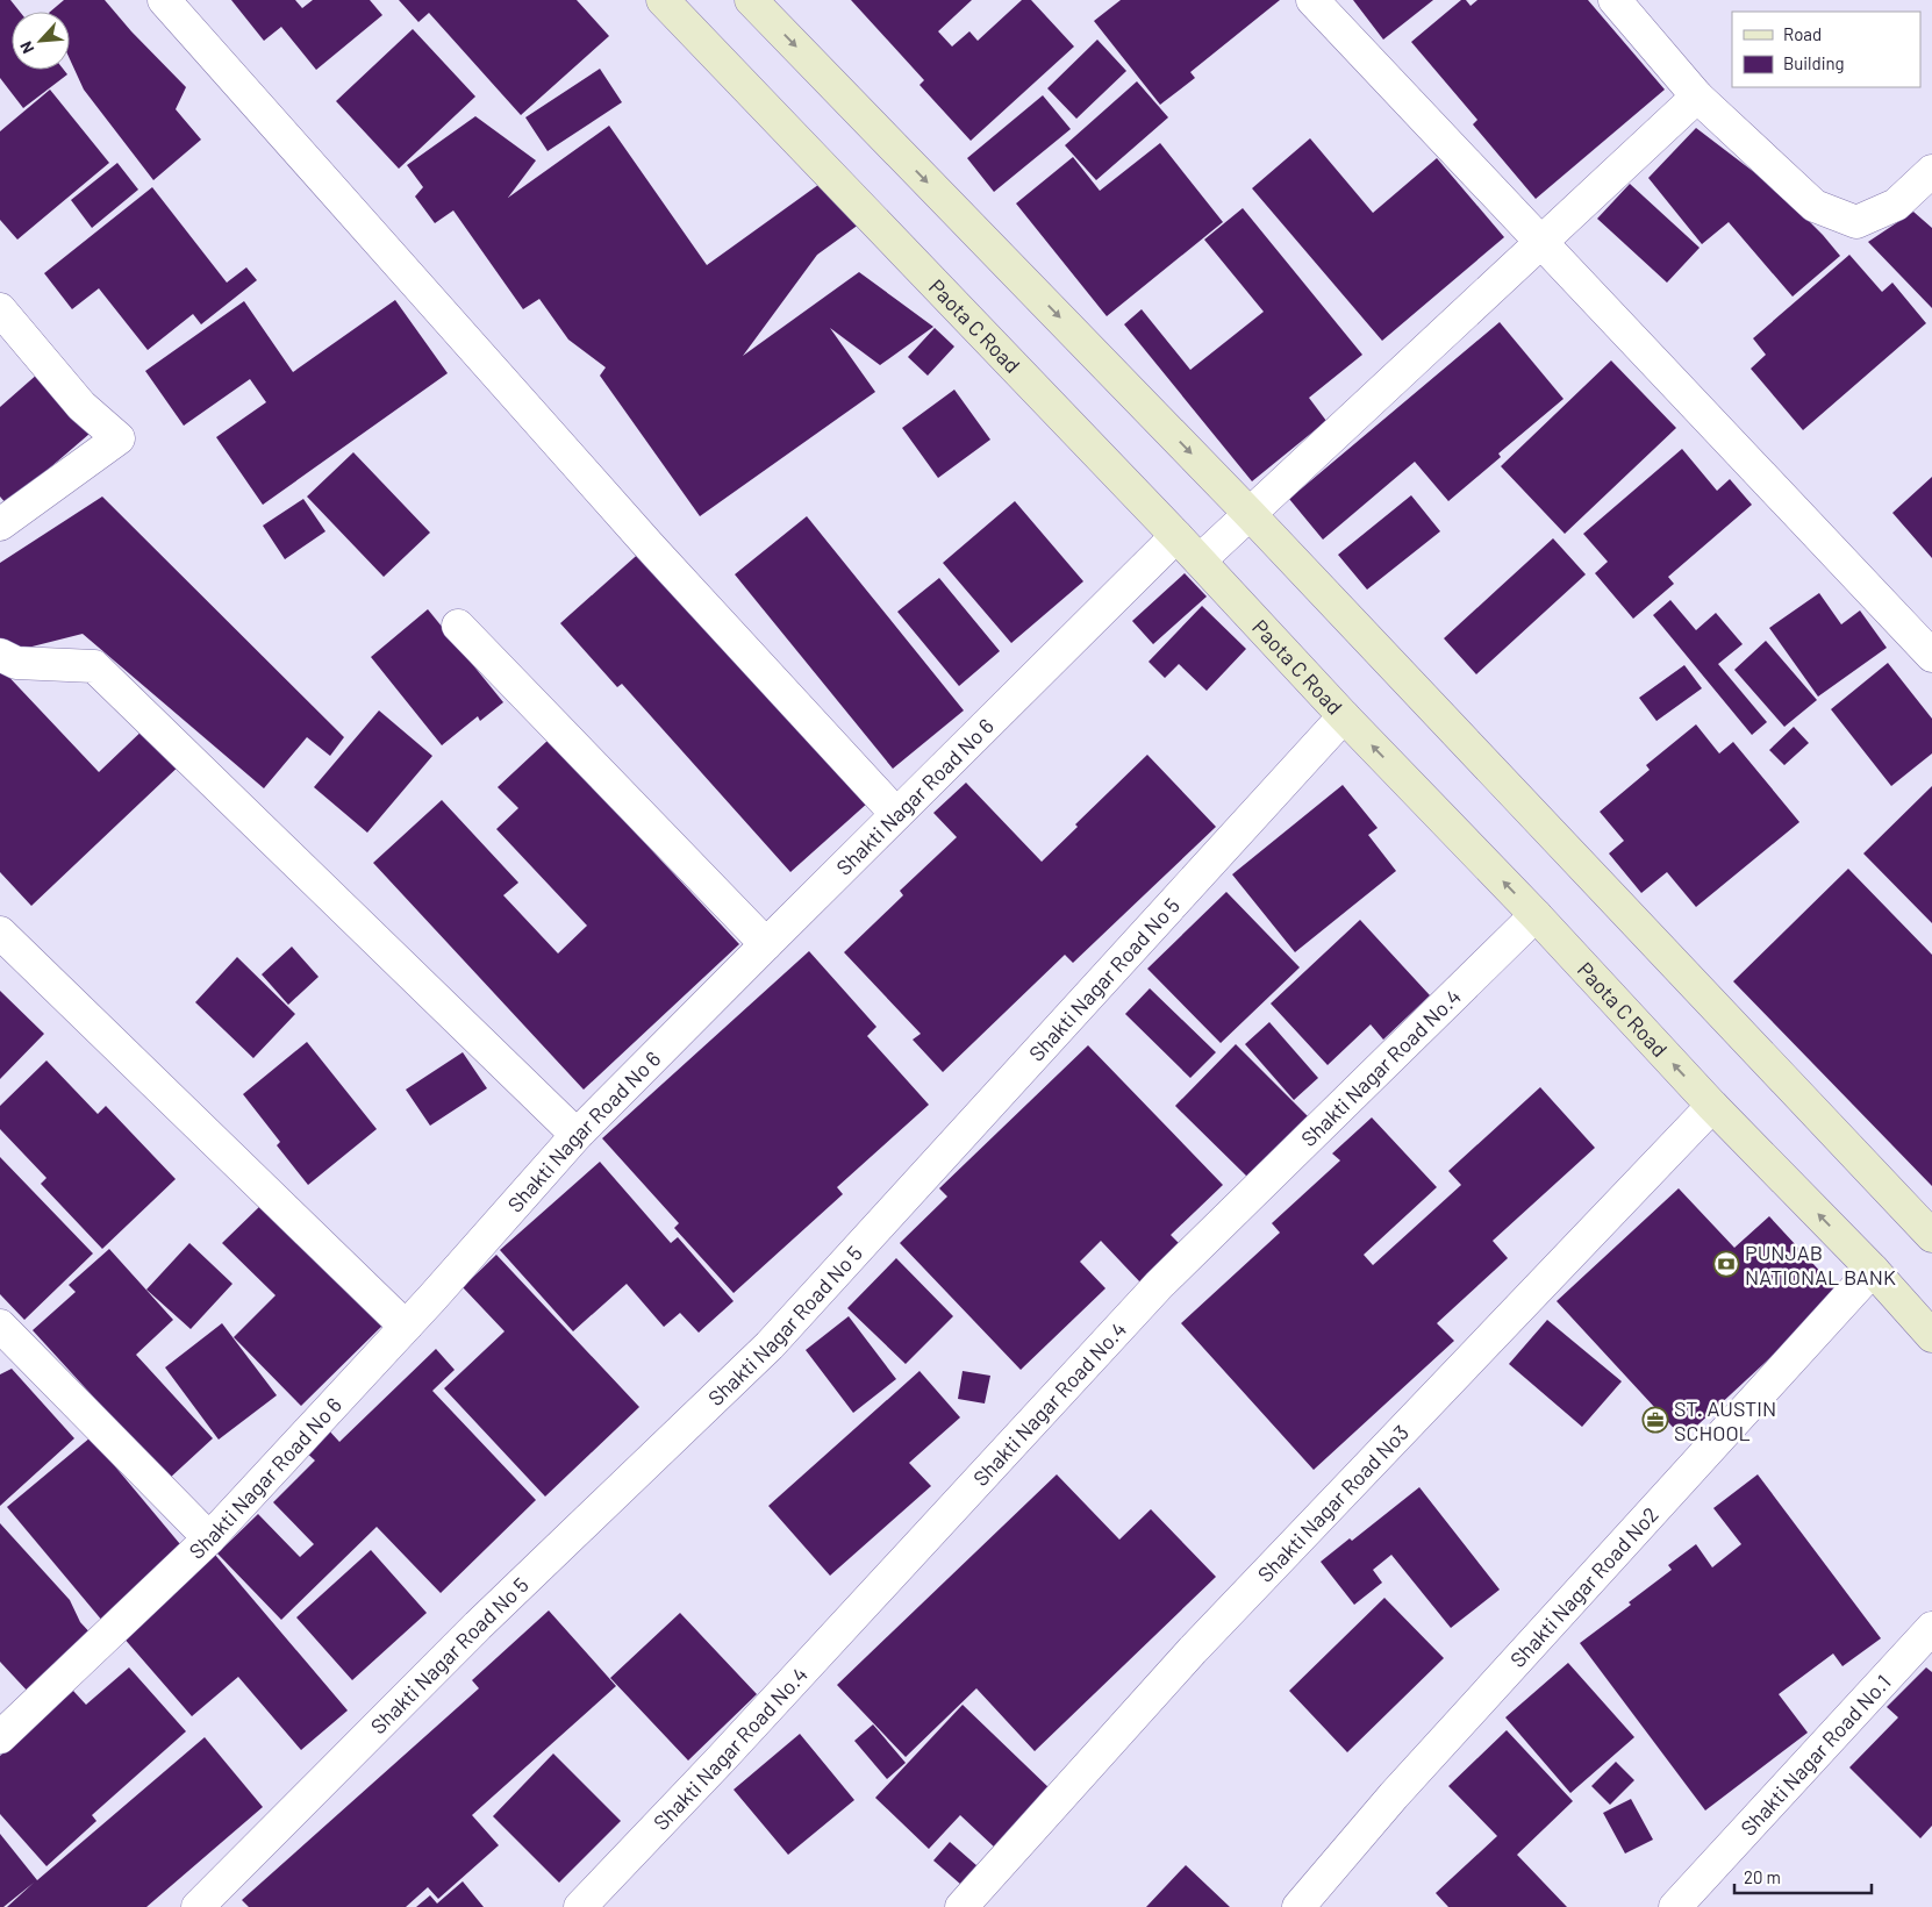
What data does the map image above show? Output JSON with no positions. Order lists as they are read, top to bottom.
{
  "streets": {
    "street": [
      "Paota C Road",
      "Shakti Nagar Road No 6",
      "Shakti Nagar Road No 5",
      "Shakti Nagar Road No.4",
      "Shakti Nagar Road No3",
      "Shakti Nagar Road No2",
      "Shakti Nagar Road No.1"
    ]
  },
  "crossings": [
    ["Paota C Road", "Shakti Nagar Road No 6"],
    ["Paota C Road", "Shakti Nagar Road No 5"],
    ["Paota C Road", "Shakti Nagar Road No.4"],
    ["Paota C Road", "Shakti Nagar Road No3"],
    ["Paota C Road", "Shakti Nagar Road No2"]
  ],
  "places": {
    "bank": ["PUNJAB NATIONAL BANK"],
    "office": ["ST. AUSTIN SCHOOL"]
  },
  "legend": ["Road", "Building"],
  "scale_bar": "20 m",
  "north": "bottom left"
}
